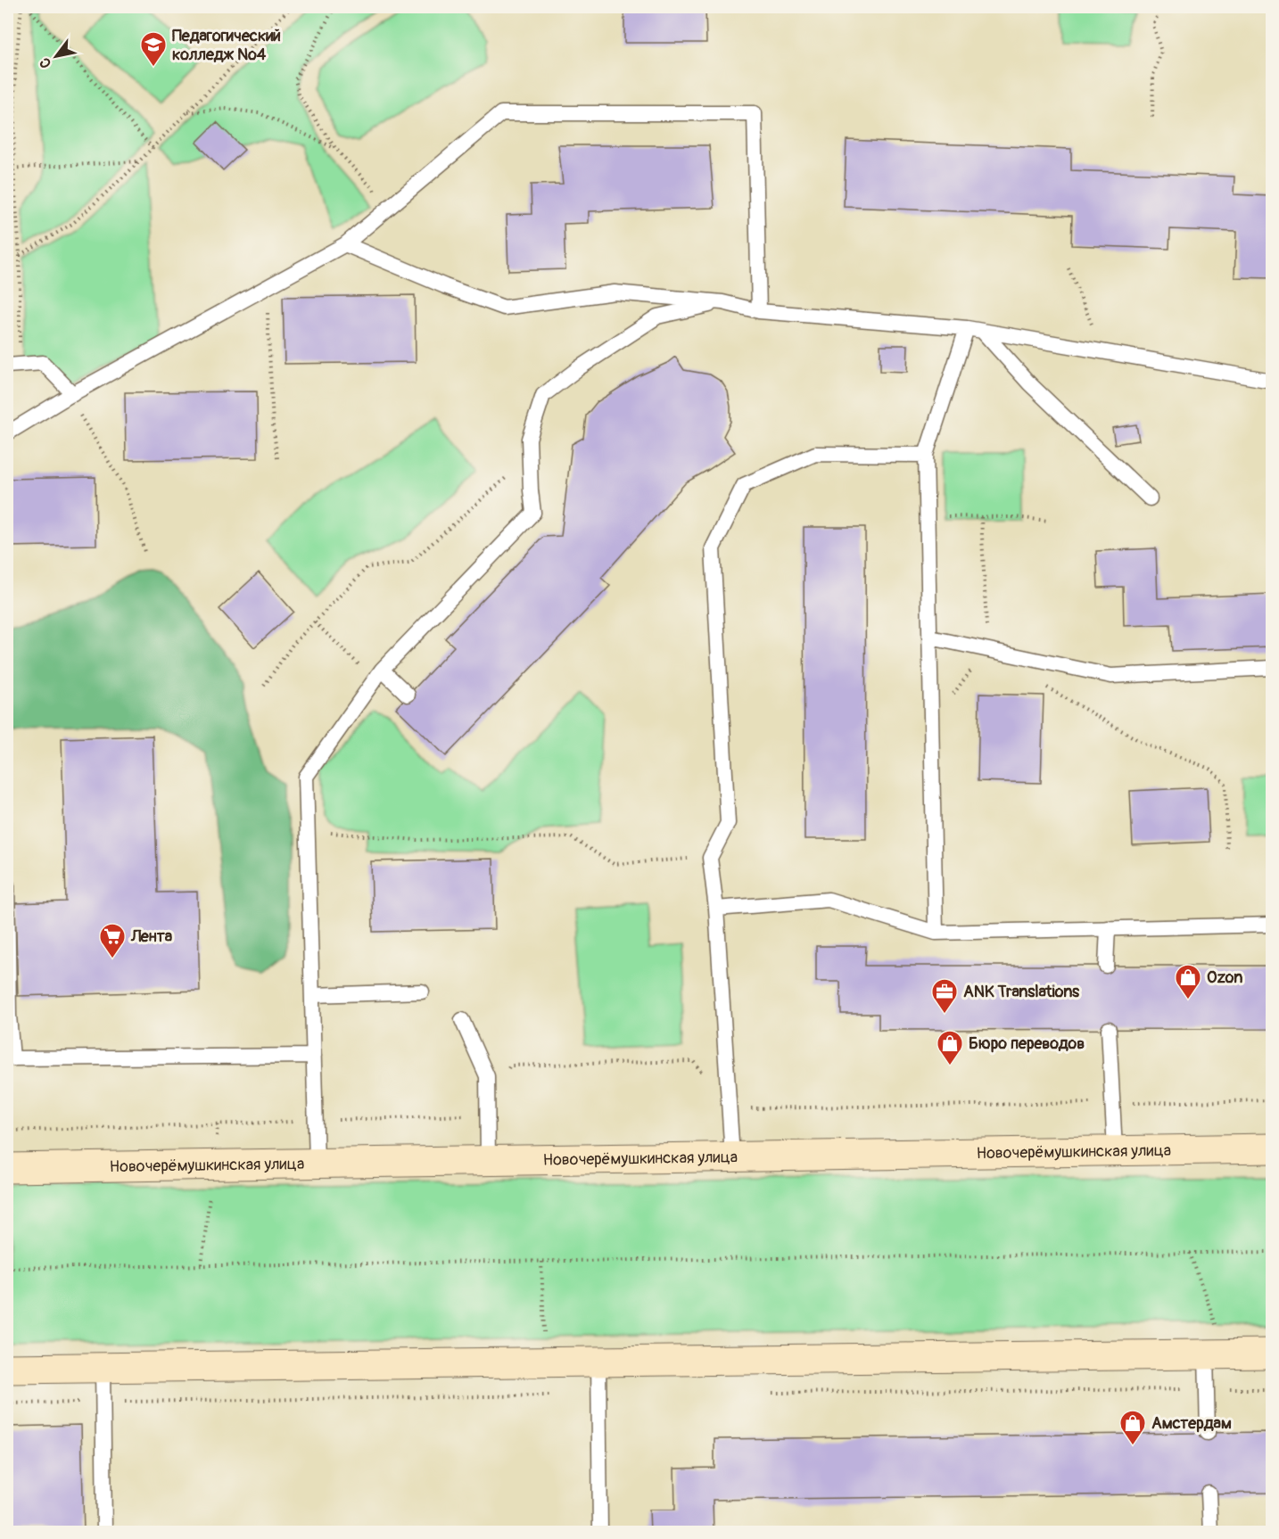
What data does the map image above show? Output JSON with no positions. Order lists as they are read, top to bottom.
{
  "streets": {
    "street": ["Новочерёмушкинская улица"]
  },
  "places": {
    "school or university": ["Педагогический колледж №4"],
    "supermarket": ["Лента"],
    "shop": ["Ozon", "Бюро переводов", "Амстердам"],
    "office": ["ANK Translations"]
  },
  "north": "bottom left"
}
